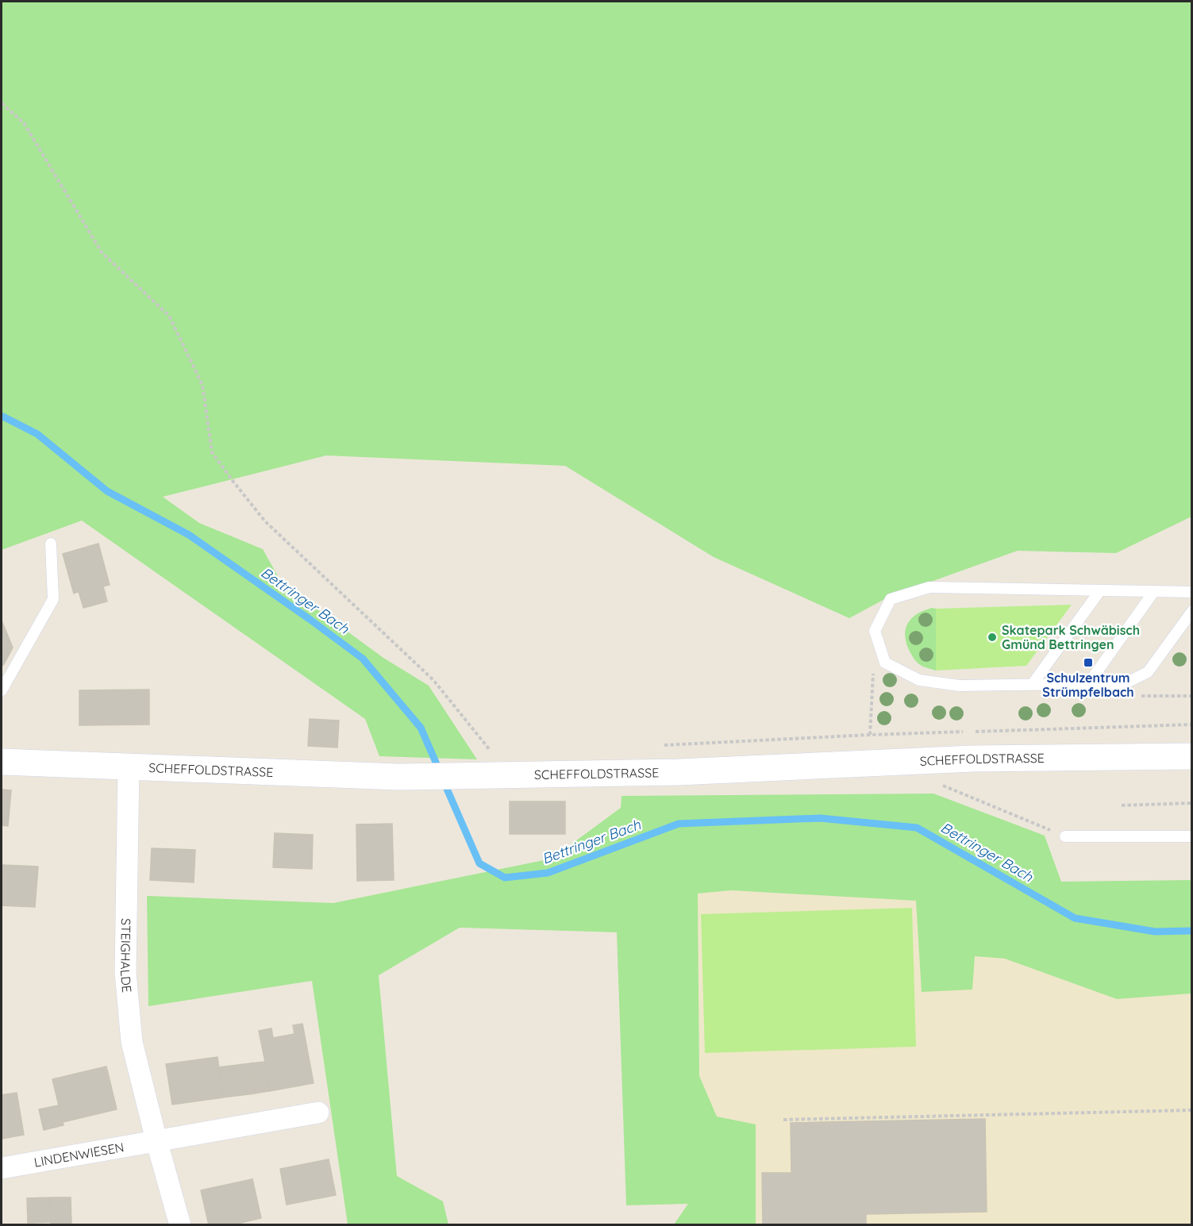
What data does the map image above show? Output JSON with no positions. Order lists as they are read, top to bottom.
{
  "streets": {
    "main road": ["SCHEFFOLDSTRASSE"],
    "street": ["STEIGHALDE", "LINDENWIESEN"]
  },
  "crossings": [
    ["SCHEFFOLDSTRASSE", "STEIGHALDE"],
    ["STEIGHALDE", "LINDENWIESEN"]
  ],
  "water": ["Bettringer Bach"],
  "places": {
    "other": ["Skatepark Schwäbisch Gmünd Bettringen"],
    "transit": ["Schulzentrum Strümpfelbach"]
  }
}
